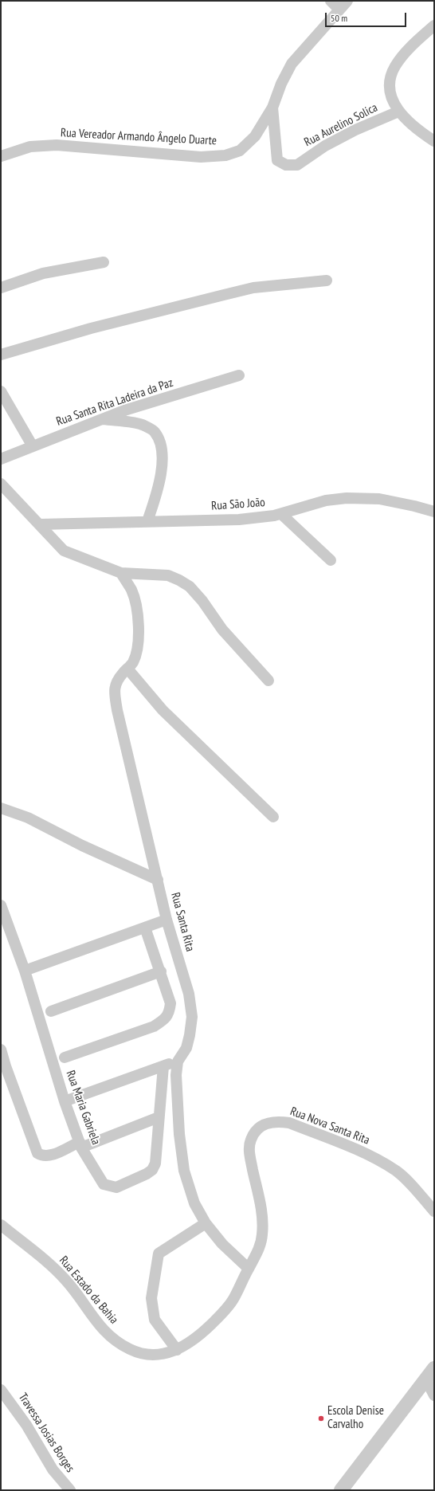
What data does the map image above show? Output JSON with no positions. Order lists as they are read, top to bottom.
{
  "streets": {
    "street": [
      "Rua Aurelino Solica",
      "Rua Vereador Armando Ângelo Duarte",
      "Rua Santa Rita Ladeira da Paz",
      "Rua São João",
      "Rua Santa Rita",
      "Rua Maria Gabriela",
      "Rua Nova Santa Rita",
      "Rua Estado da Bahia",
      "Travessa Josias Borges"
    ]
  },
  "crossings": [
    ["Rua Aurelino Solica", "Rua Vereador Armando Ângelo Duarte"],
    ["Rua Santa Rita", "Rua Nova Santa Rita"],
    ["Rua Nova Santa Rita", "Rua Estado da Bahia"]
  ],
  "places": ["Escola Denise Carvalho"],
  "scale_bar": "50 m"
}
